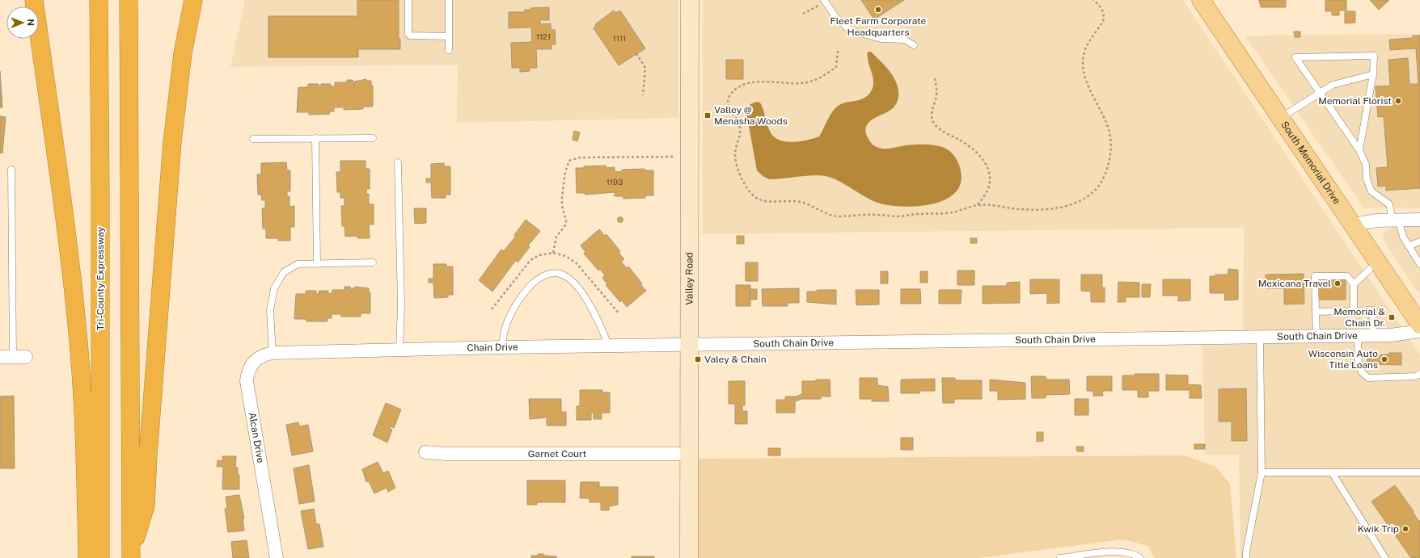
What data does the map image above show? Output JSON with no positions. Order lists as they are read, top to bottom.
{
  "streets": {
    "highway": ["Tri-County Expressway"],
    "main road": ["South Memorial Drive"],
    "street": [
      "Valley Road",
      "South Chain Drive",
      "Chain Drive",
      "Alcan Drive",
      "Garnet Court"
    ]
  },
  "crossings": [
    ["Valley Road", "South Chain Drive"],
    ["Valley Road", "Chain Drive"],
    ["Valley Road", "Garnet Court"],
    ["South Chain Drive", "Chain Drive"],
    ["Chain Drive", "Alcan Drive"]
  ],
  "places": {
    "other": [
      "Fleet Farm Corporate Headquarters",
      "Memorial Florist",
      "Mexicana Travel",
      "Wisconsin Auto Title Loans",
      "Kwik Trip"
    ],
    "transit": ["Valley @ Menasha Woods", "Memorial & Chain Dr.", "Valey & Chain"]
  },
  "house_numbers": ["1121", "1111", "1193"],
  "north": "right"
}
